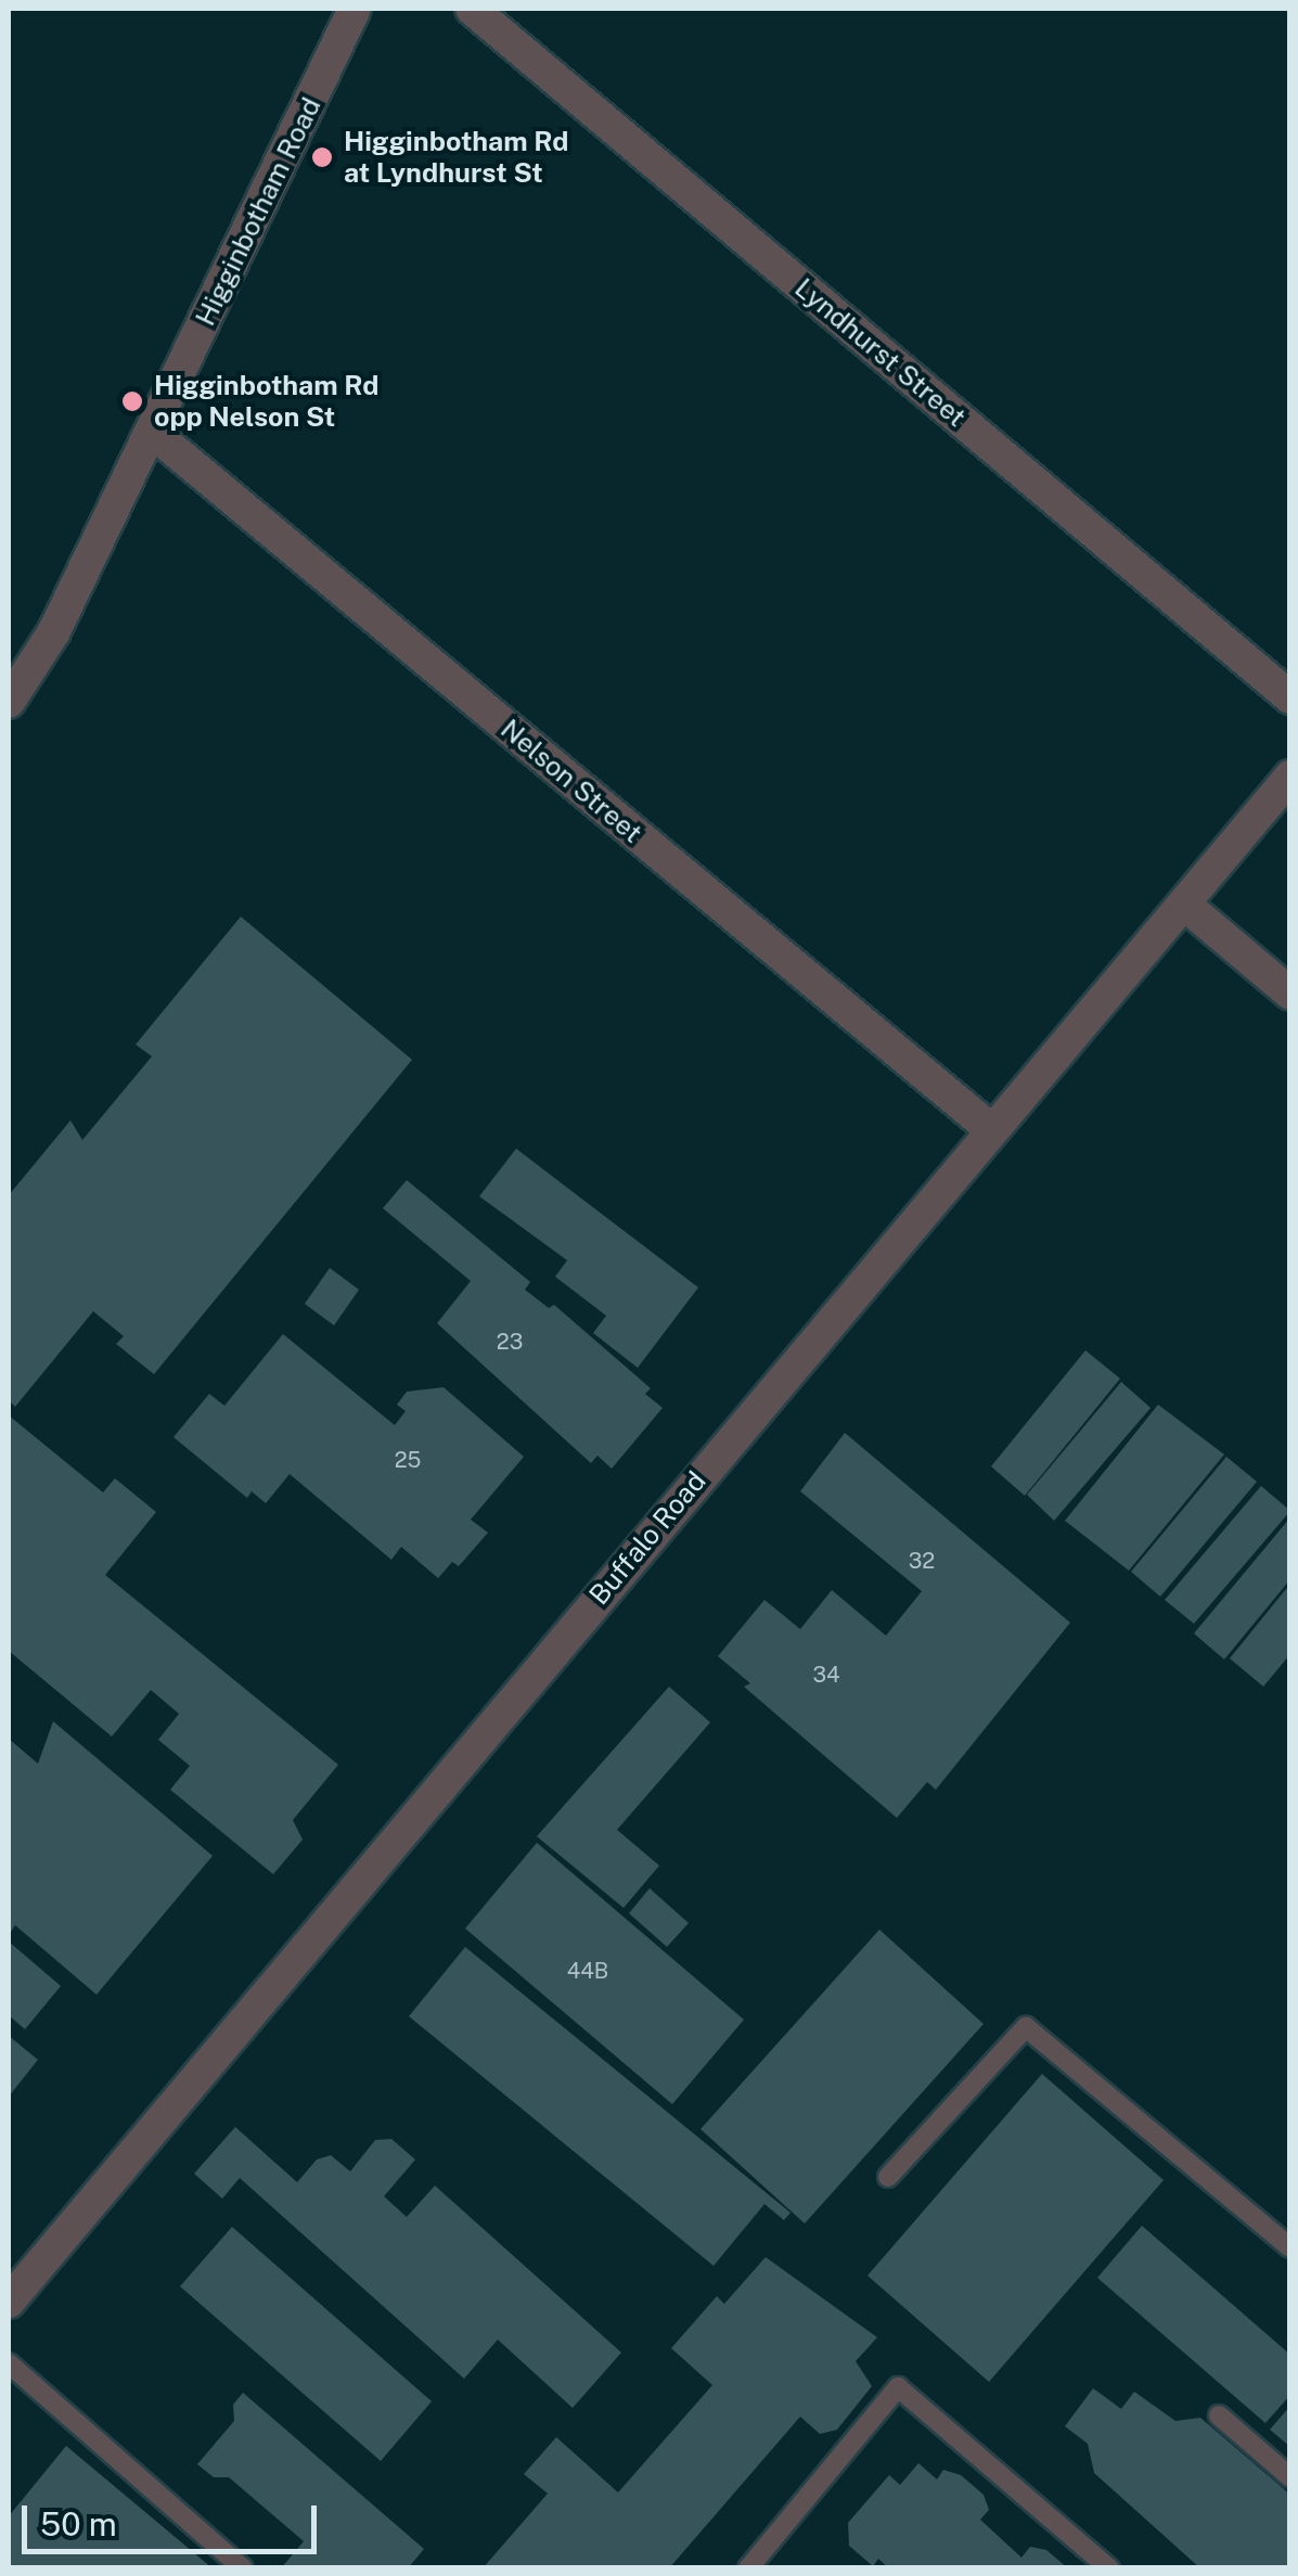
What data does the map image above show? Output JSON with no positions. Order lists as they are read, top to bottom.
{
  "streets": {
    "street": [
      "Higginbotham Road",
      "Lyndhurst Street",
      "Nelson Street",
      "Buffalo Road"
    ]
  },
  "crossings": [
    ["Higginbotham Road", "Nelson Street"],
    ["Nelson Street", "Buffalo Road"]
  ],
  "places": ["Higginbotham Rd at Lyndhurst St", "Higginbotham Rd opp Nelson St"],
  "house_numbers": [
    "23",
    "25",
    "32",
    "34",
    "44B"
  ],
  "scale_bar": "50 m"
}
